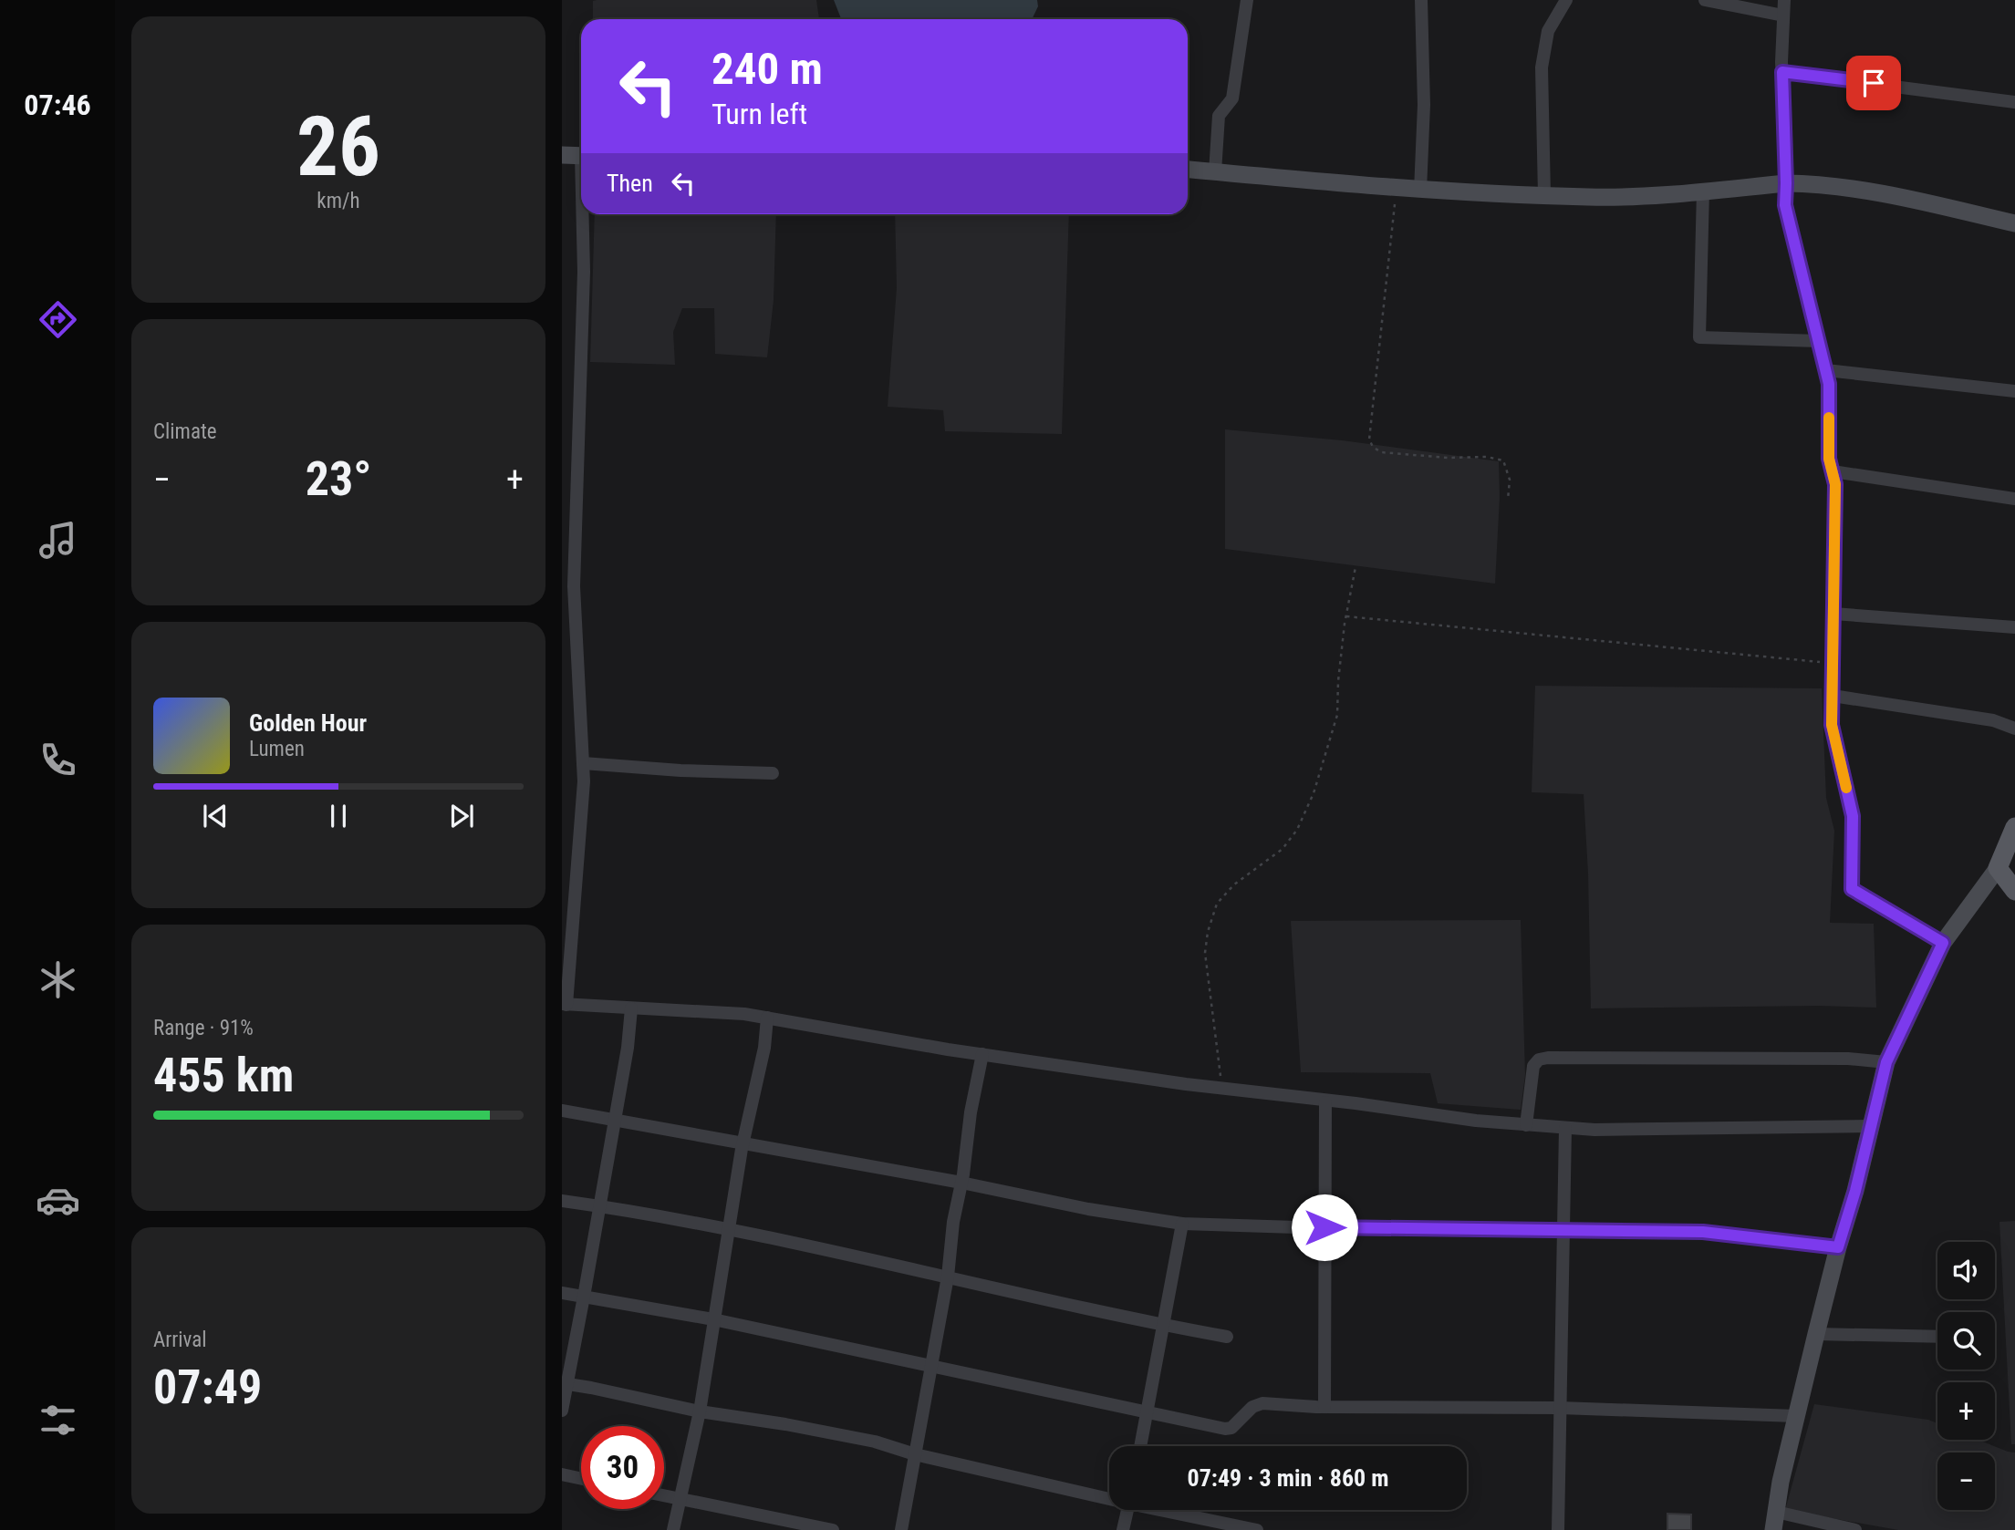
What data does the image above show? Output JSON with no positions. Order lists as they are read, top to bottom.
{
  "page": {
    "tabs": "07:46",
    "tile": [
      ["26", "km/h"],
      "Climate",
      ["Range · 91%", "455 km"],
      ["Arrival", "07:49"]
    ],
    "turn": ["240 m", "Turn left"],
    "then": "Then",
    "heat": ["−", "23°", "+"],
    "song": ["Golden Hour", "Lumen"],
    "map_buttons": ["+", "−"],
    "limit": "30",
    "trip": "07:49 · 3 min · 860 m"
  }
}
